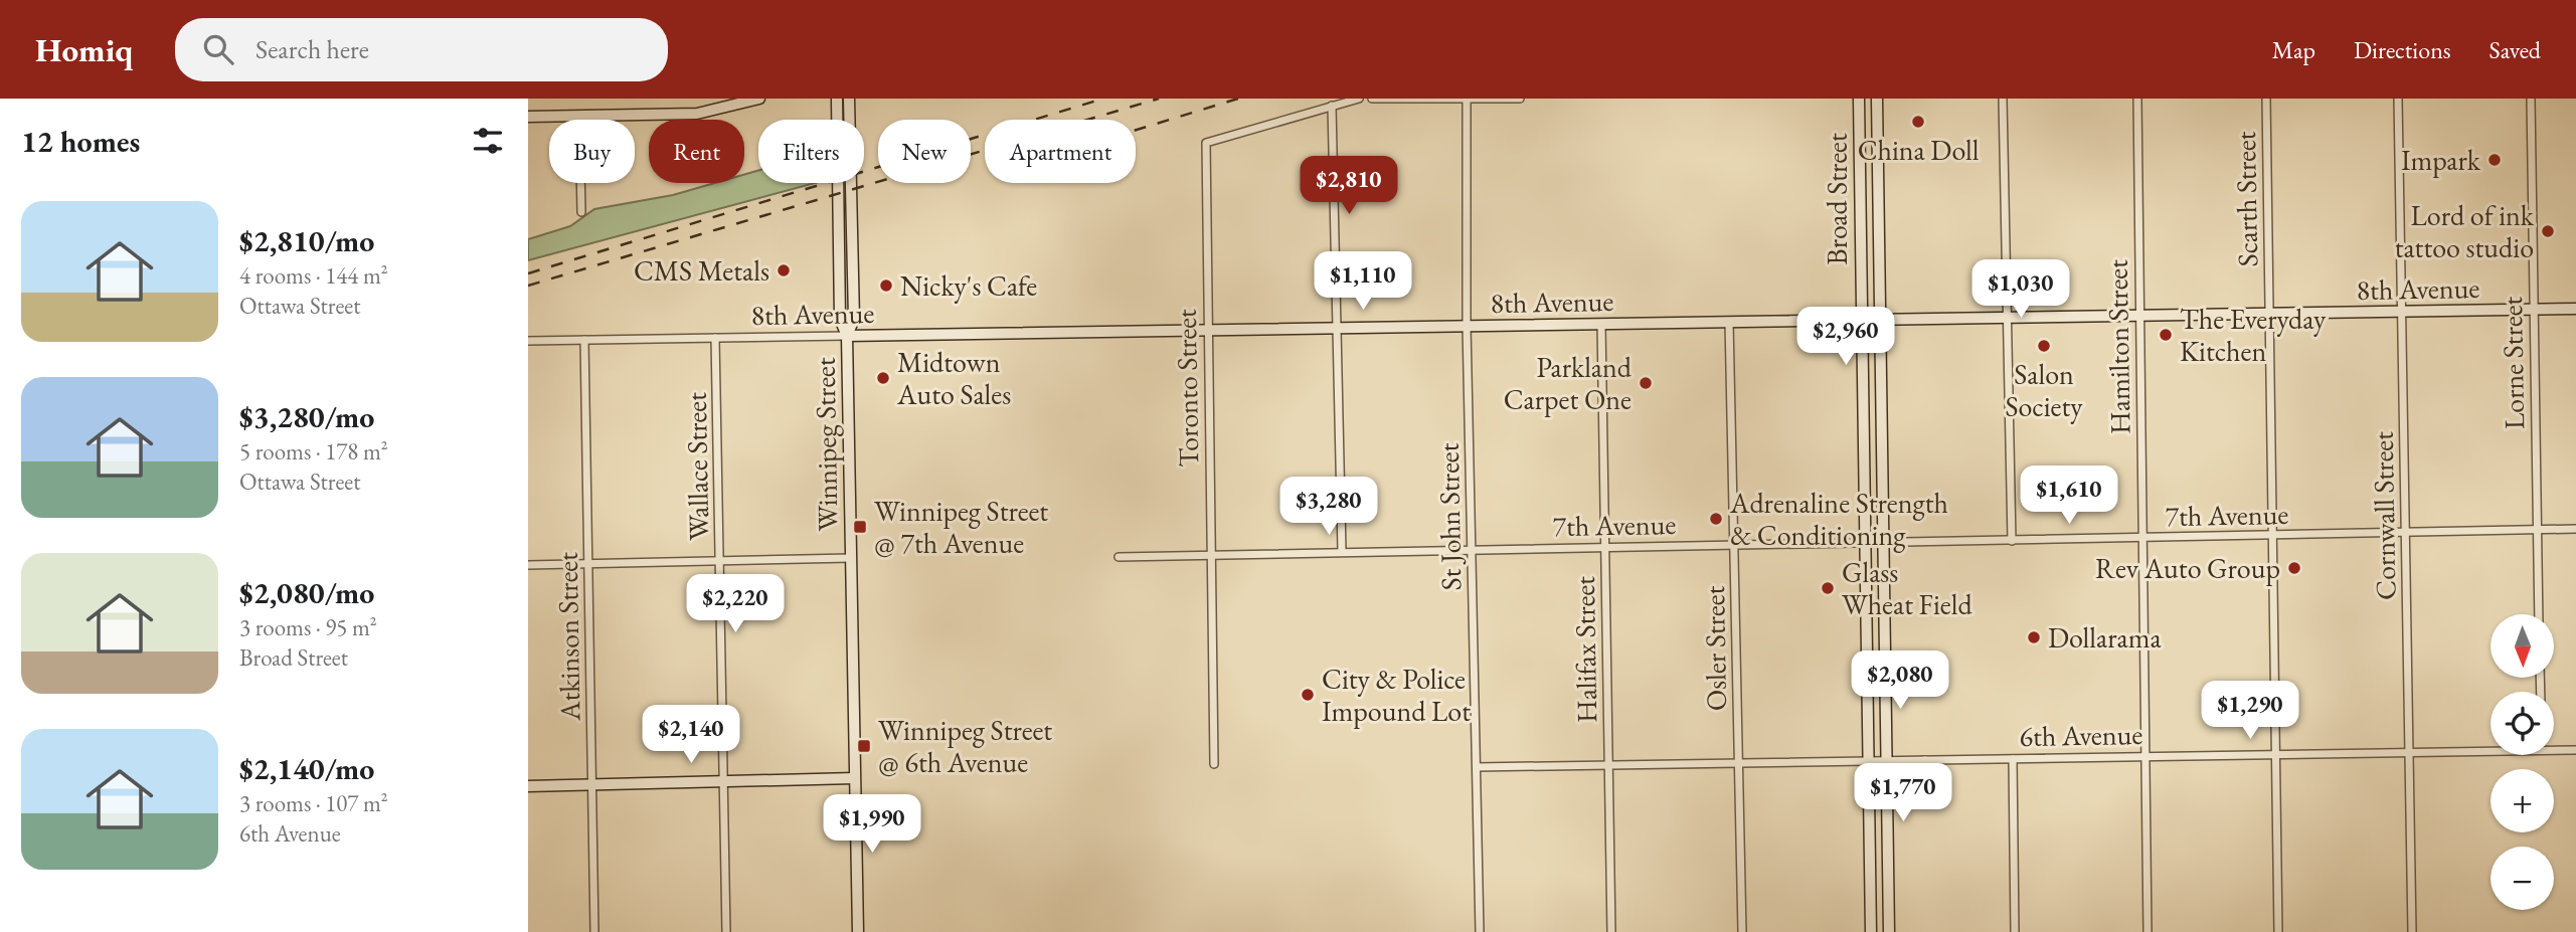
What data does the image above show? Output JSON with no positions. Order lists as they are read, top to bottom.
{
  "streets": {
    "main road": ["Broad Street", "8th Avenue", "Winnipeg Street"],
    "street": [
      "Scarth Street",
      "Hamilton Street",
      "Lorne Street",
      "Toronto Street",
      "Wallace Street",
      "7th Avenue",
      "Cornwall Street",
      "St John Street",
      "Atkinson Street",
      "Osler Street",
      "Halifax Street",
      "6th Avenue"
    ]
  },
  "crossings": [
    ["Broad Street", "8th Avenue"],
    ["Broad Street", "7th Avenue"],
    ["Broad Street", "6th Avenue"],
    ["Scarth Street", "8th Avenue"],
    ["Scarth Street", "7th Avenue"],
    ["Scarth Street", "6th Avenue"],
    ["8th Avenue", "Hamilton Street"],
    ["8th Avenue", "Lorne Street"],
    ["8th Avenue", "Toronto Street"],
    ["8th Avenue", "Winnipeg Street"],
    ["8th Avenue", "Wallace Street"],
    ["8th Avenue", "Cornwall Street"],
    ["8th Avenue", "St John Street"],
    ["8th Avenue", "Atkinson Street"],
    ["8th Avenue", "Osler Street"],
    ["8th Avenue", "Halifax Street"],
    ["Hamilton Street", "7th Avenue"],
    ["Hamilton Street", "6th Avenue"],
    ["Lorne Street", "7th Avenue"],
    ["Toronto Street", "7th Avenue"],
    ["7th Avenue", "Cornwall Street"],
    ["7th Avenue", "St John Street"],
    ["7th Avenue", "Osler Street"],
    ["7th Avenue", "Halifax Street"],
    ["Cornwall Street", "6th Avenue"],
    ["St John Street", "6th Avenue"],
    ["Osler Street", "6th Avenue"],
    ["Halifax Street", "6th Avenue"]
  ],
  "places": {
    "other": [
      "China Doll",
      "Impark",
      "Lord of ink tattoo studio",
      "CMS Metals",
      "Nicky's Cafe",
      "The Everyday Kitchen",
      "Salon Society",
      "Midtown Auto Sales",
      "Parkland Carpet One",
      "Adrenaline Strength & Conditioning",
      "Rev Auto Group",
      "Glass Wheat Field",
      "Dollarama",
      "City & Police Impound Lot"
    ],
    "transit": ["Winnipeg Street @ 7th Avenue", "Winnipeg Street @ 6th Avenue"]
  },
  "north": "bottom",
  "page": {
    "header": "Homiq",
    "search": "Search here",
    "nav": ["Map", "Directions", "Saved"],
    "heading": "12 homes",
    "chip": [
      "Buy",
      "Rent",
      "Filters",
      "New",
      "Apartment"
    ],
    "price": [
      "$2,810",
      "$1,110",
      "$1,030",
      "$2,960",
      "$1,610",
      "$3,280",
      "$2,220",
      "$2,080",
      "$1,290",
      "$2,140",
      "$1,770",
      "$1,990"
    ],
    "list": [
      {
        "name": "$2,810/mo",
        "note": "4 rooms · 144 m² · Ottawa Street"
      },
      {
        "name": "$3,280/mo",
        "note": "5 rooms · 178 m² · Ottawa Street"
      },
      {
        "name": "$2,080/mo",
        "note": "3 rooms · 95 m² · Broad Street"
      },
      {
        "name": "$2,140/mo",
        "note": "3 rooms · 107 m² · 6th Avenue"
      }
    ],
    "map_buttons": ["+", "−"]
  }
}
